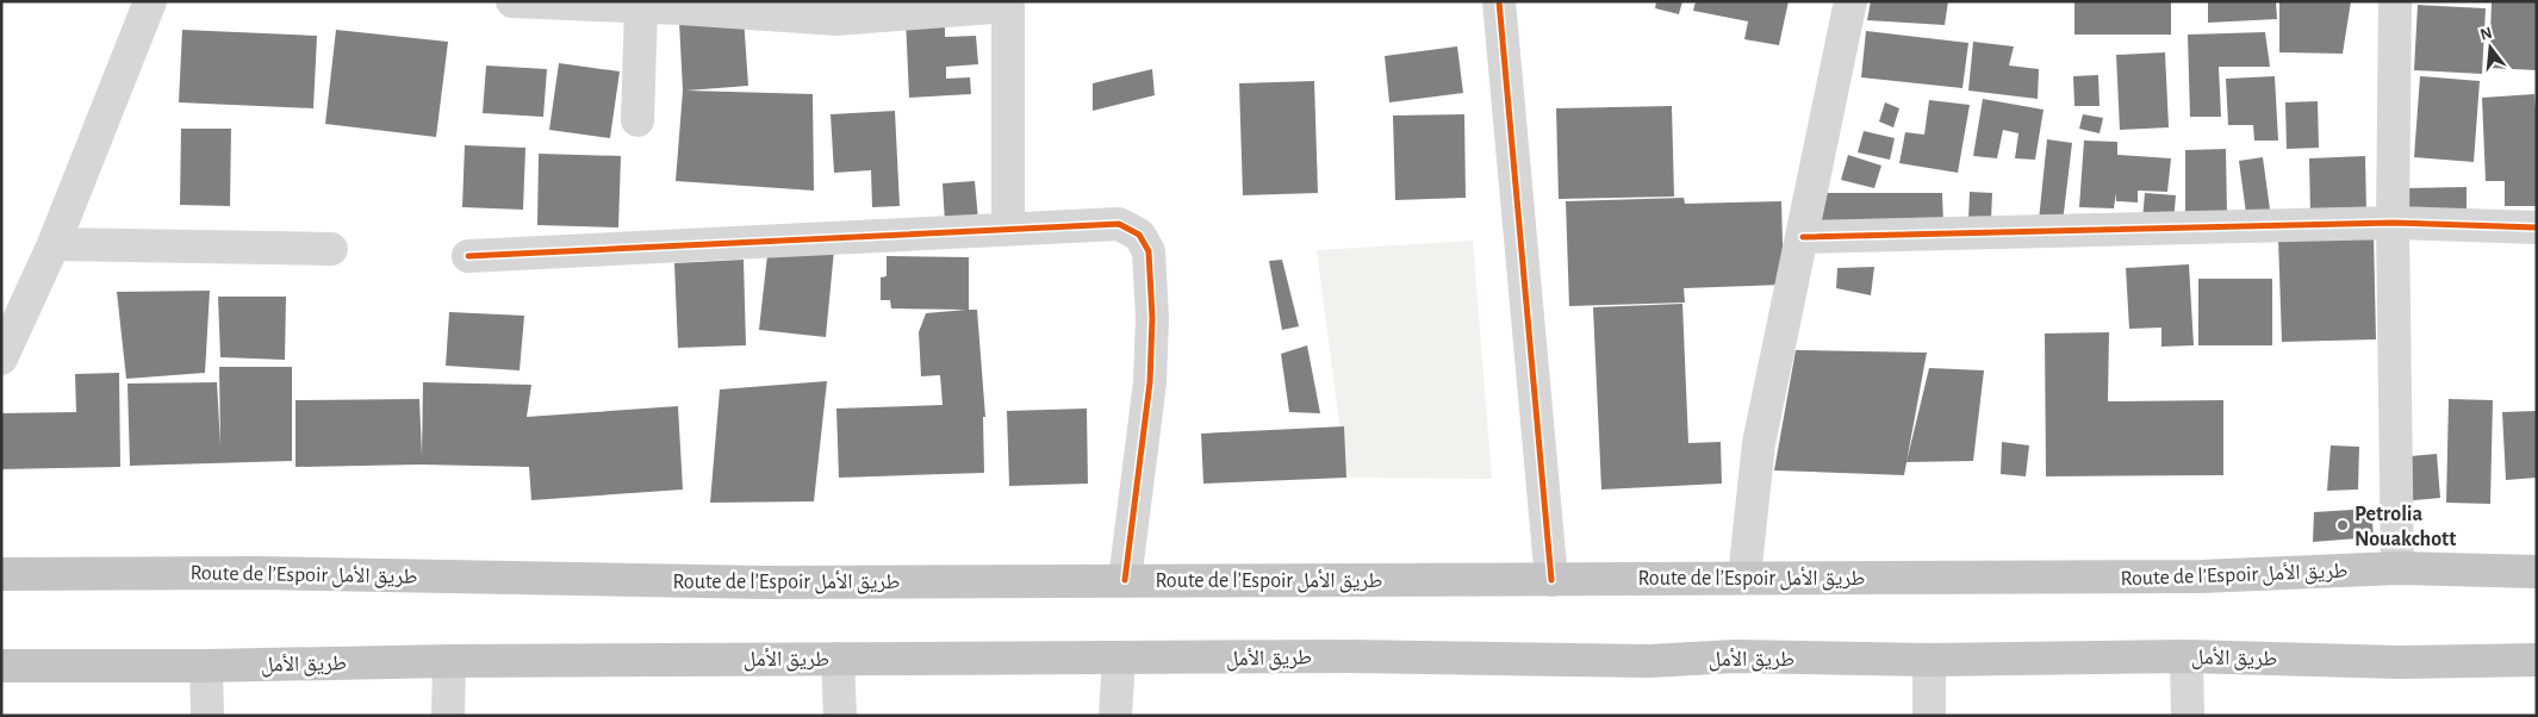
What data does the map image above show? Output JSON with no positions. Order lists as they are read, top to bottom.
{
  "streets": {
    "highway": ["Route de l’Espoir طريق الأمل", "طريق الأمل"]
  },
  "places": ["Petrolia Nouakchott"],
  "north": "top"
}
